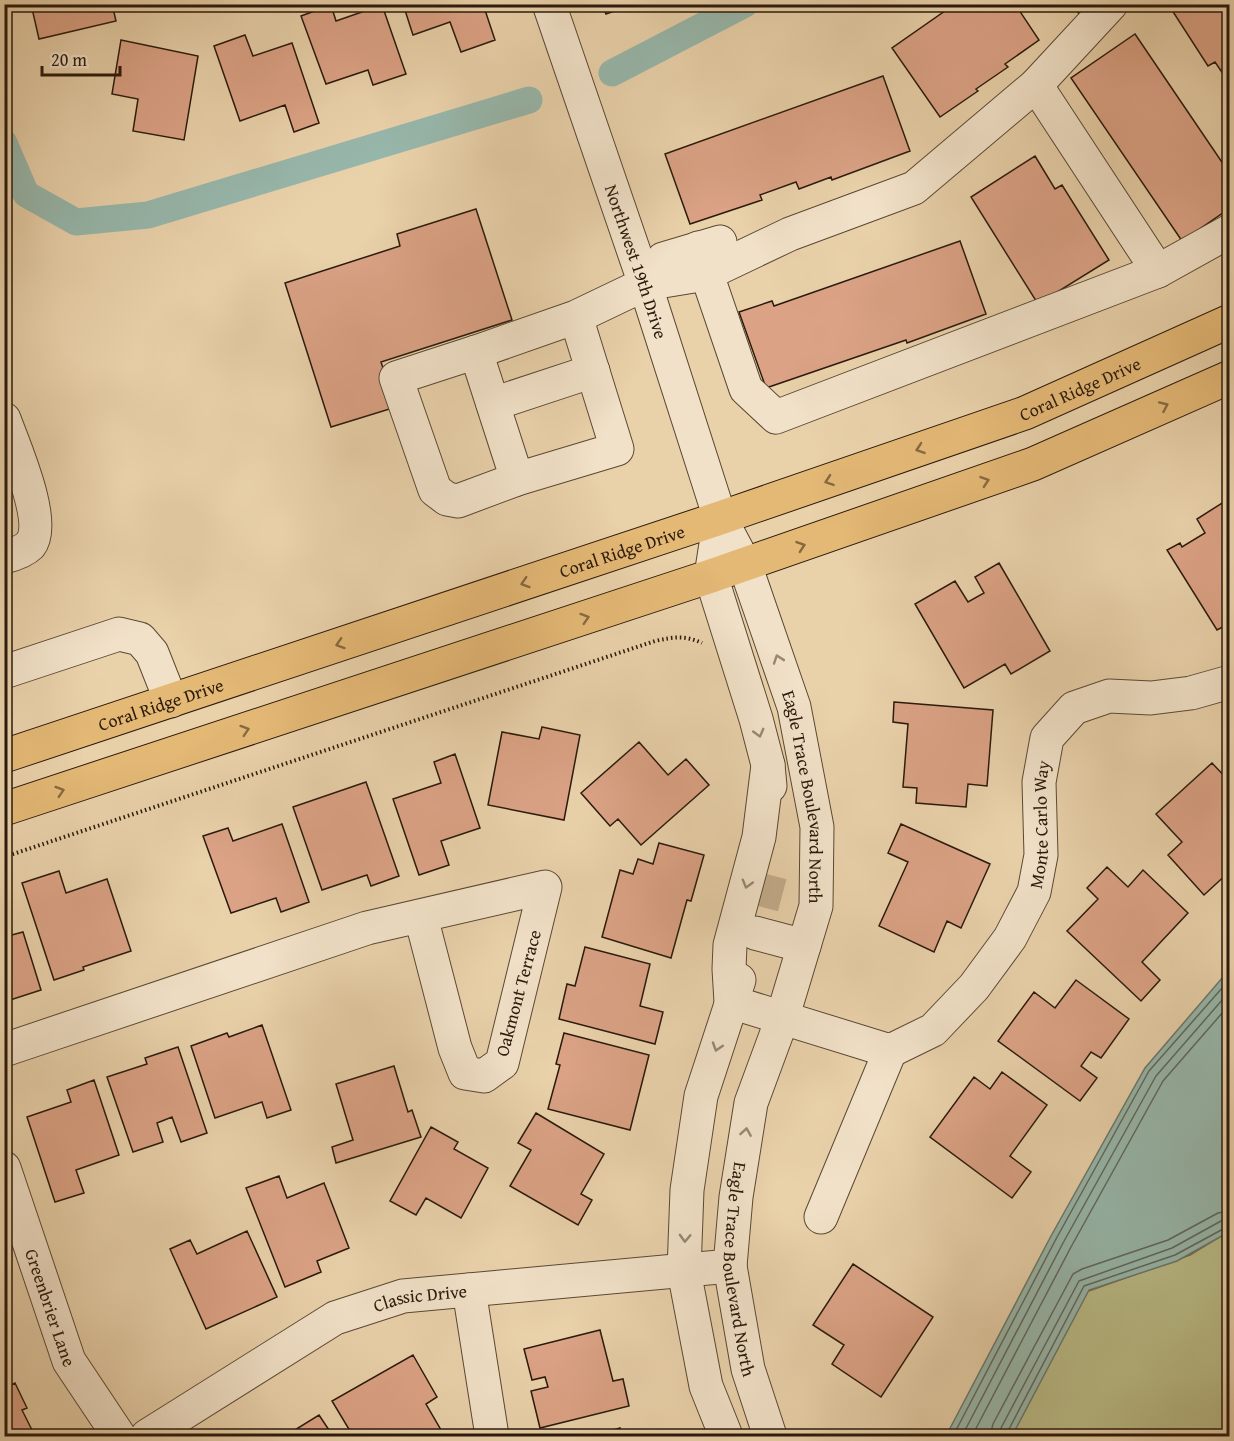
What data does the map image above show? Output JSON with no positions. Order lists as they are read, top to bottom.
{
  "streets": {
    "main road": ["Coral Ridge Drive"],
    "street": [
      "Northwest 19th Drive",
      "Eagle Trace Boulevard North",
      "Monte Carlo Way",
      "Oakmont Terrace",
      "Classic Drive",
      "Greenbrier Lane"
    ]
  },
  "crossings": [
    ["Northwest 19th Drive", "Coral Ridge Drive"],
    ["Northwest 19th Drive", "Eagle Trace Boulevard North"],
    ["Coral Ridge Drive", "Eagle Trace Boulevard North"],
    ["Eagle Trace Boulevard North", "Classic Drive"]
  ],
  "scale_bar": "20 m"
}
